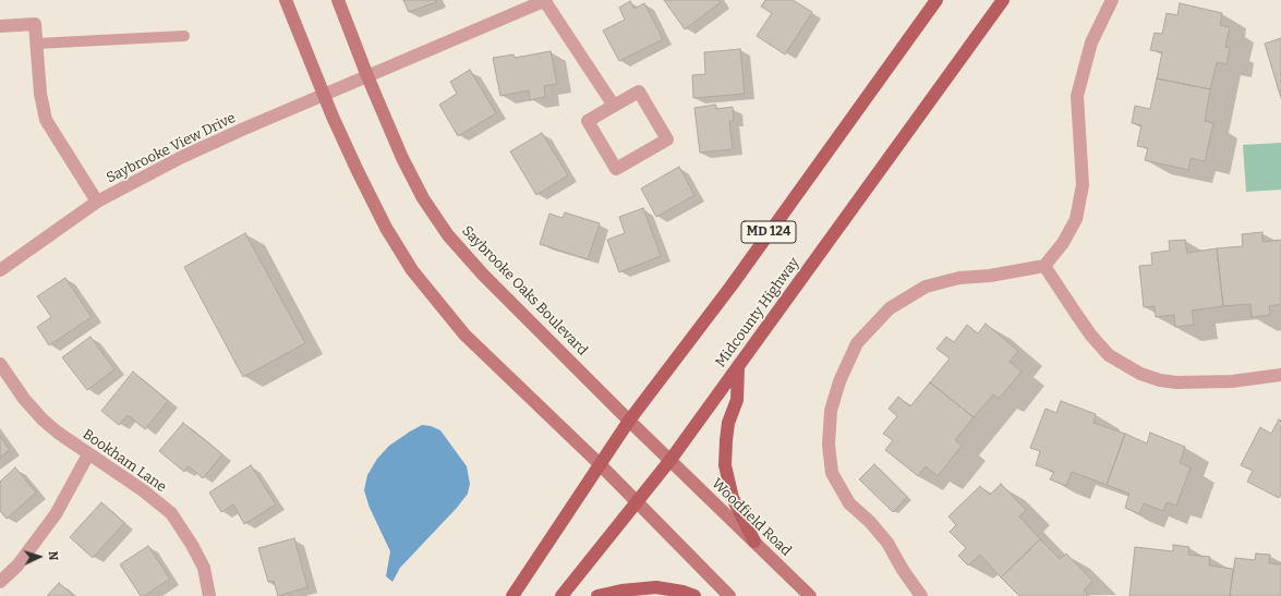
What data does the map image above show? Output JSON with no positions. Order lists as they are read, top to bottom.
{
  "streets": {
    "main road": ["MD 124", "Midcounty Highway"],
    "street": [
      "Saybrooke View Drive",
      "Saybrooke Oaks Boulevard",
      "Bookham Lane",
      "Woodfield Road"
    ]
  },
  "crossings": [
    ["Saybrooke View Drive", "Saybrooke Oaks Boulevard"],
    ["MD 124", "Saybrooke Oaks Boulevard"],
    ["Saybrooke Oaks Boulevard", "Midcounty Highway"],
    ["Saybrooke Oaks Boulevard", "Woodfield Road"],
    ["Midcounty Highway", "Woodfield Road"]
  ],
  "north": "right"
}
